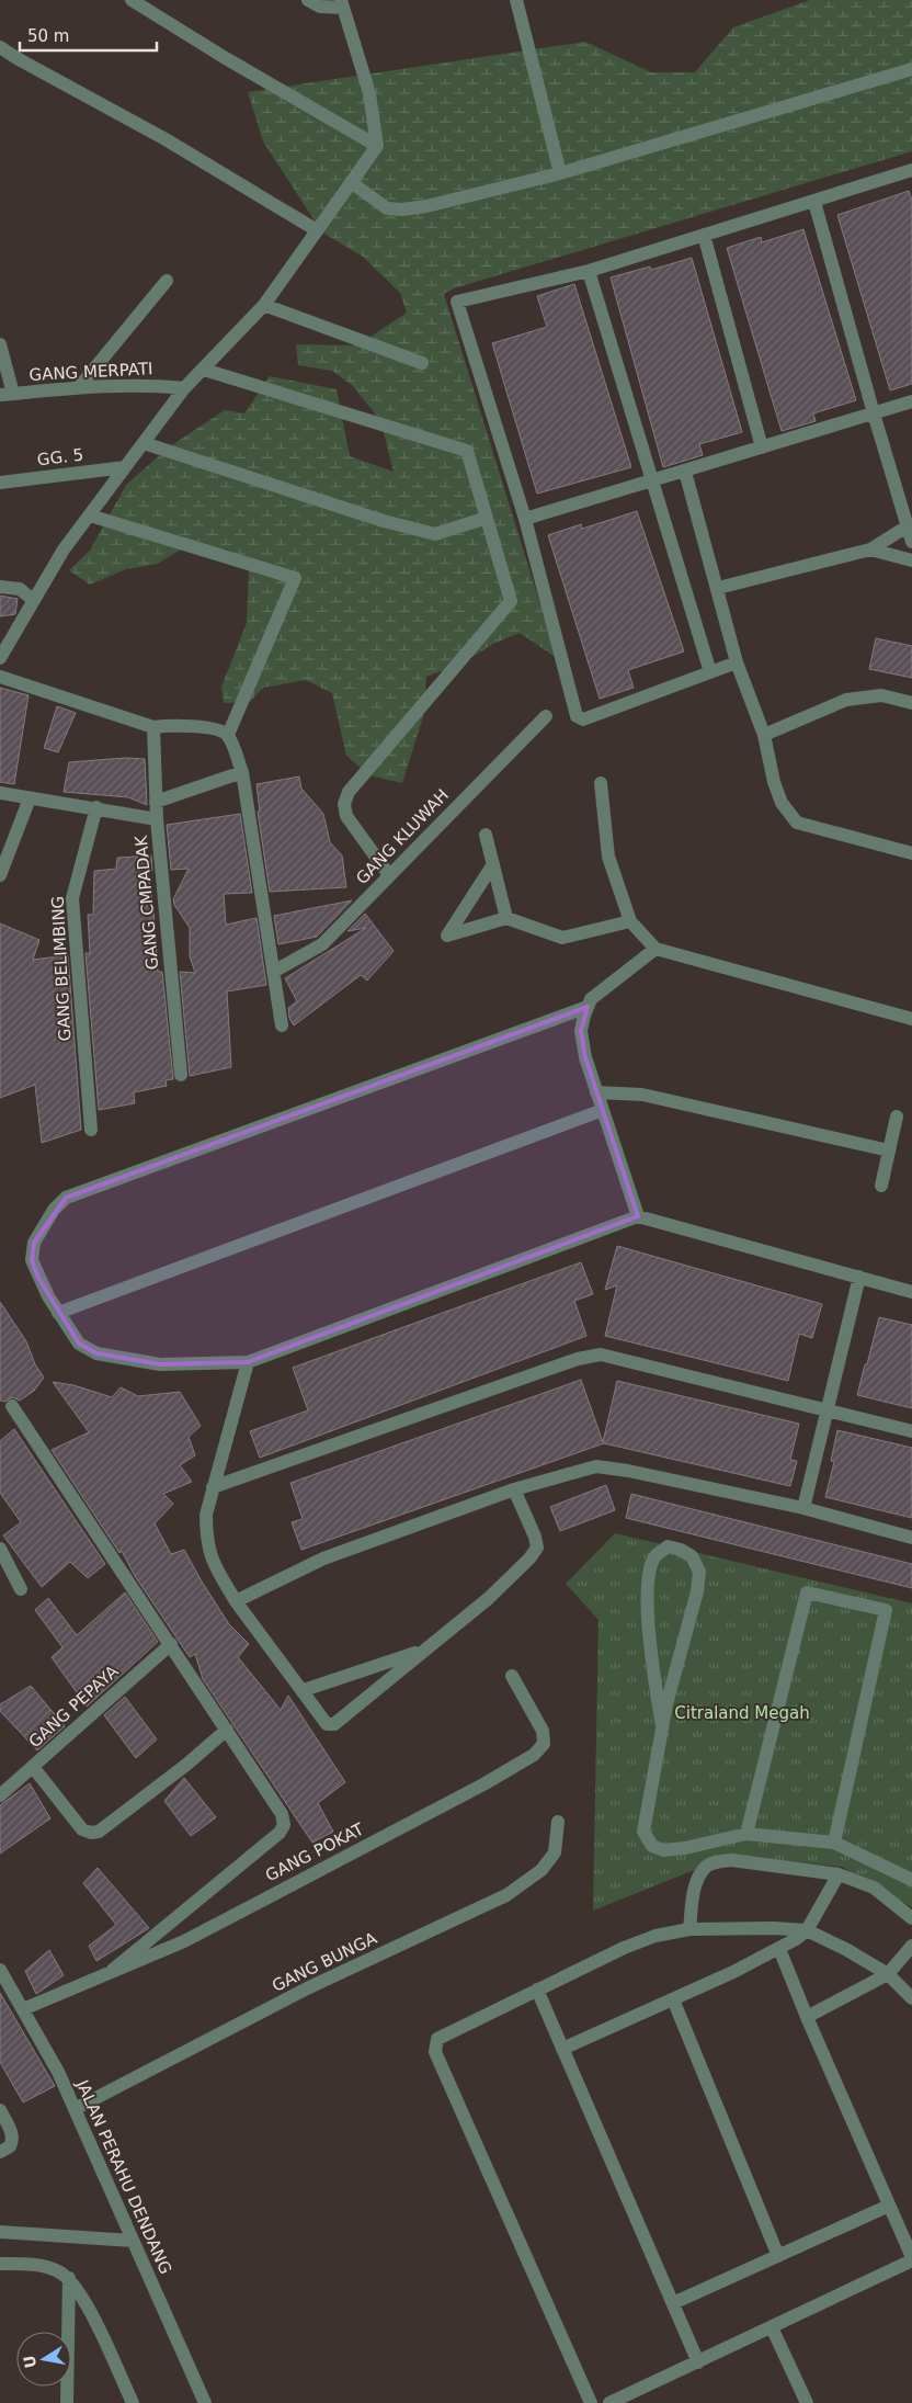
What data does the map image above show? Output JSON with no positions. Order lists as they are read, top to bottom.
{
  "streets": {
    "street": [
      "GANG MERPATI",
      "GG. 5",
      "GANG KLUWAH",
      "GANG CMPADAK",
      "GANG BELIMBING",
      "GANG PEPAYA",
      "GANG POKAT",
      "GANG BUNGA",
      "JALAN PERAHU DENDANG"
    ]
  },
  "crossings": [
    ["GANG POKAT", "JALAN PERAHU DENDANG"],
    ["GANG BUNGA", "JALAN PERAHU DENDANG"]
  ],
  "parks": ["Citraland Megah"],
  "scale_bar": "50 m",
  "north": "left"
}
